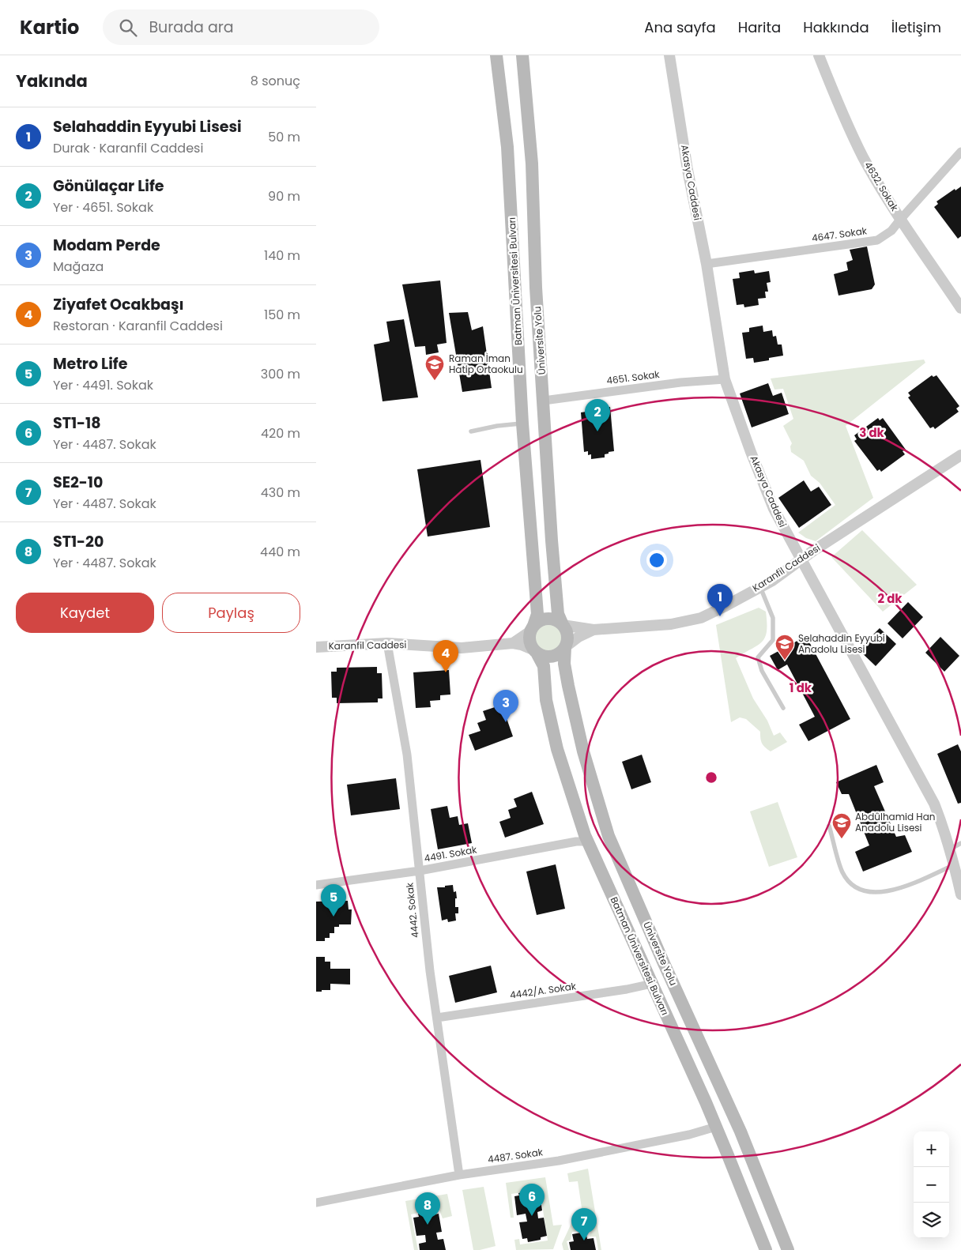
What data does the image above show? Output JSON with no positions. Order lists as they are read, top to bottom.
{
  "streets": {
    "main road": ["Batman Üniversitesi Bulvarı", "Üniversite Yolu"],
    "street": [
      "Akasya Caddesi",
      "4632. Sokak",
      "4647. Sokak",
      "4651. Sokak",
      "Karanfil Caddesi",
      "4491. Sokak",
      "4442. Sokak",
      "4442/A. Sokak",
      "4487. Sokak"
    ]
  },
  "crossings": [
    ["Akasya Caddesi", "4647. Sokak"],
    ["Akasya Caddesi", "4651. Sokak"],
    ["Akasya Caddesi", "Karanfil Caddesi"],
    ["4632. Sokak", "4647. Sokak"],
    ["Batman Üniversitesi Bulvarı", "Üniversite Yolu"],
    ["Batman Üniversitesi Bulvarı", "4491. Sokak"],
    ["Batman Üniversitesi Bulvarı", "4442/A. Sokak"],
    ["Batman Üniversitesi Bulvarı", "4487. Sokak"],
    ["Üniversite Yolu", "4651. Sokak"],
    ["Karanfil Caddesi", "4442. Sokak"],
    ["4491. Sokak", "4442. Sokak"],
    ["4442. Sokak", "4442/A. Sokak"],
    ["4442. Sokak", "4487. Sokak"]
  ],
  "places": {
    "school or university": ["Raman İman Hatip Ortaokulu", "Selahaddin Eyyubi Anadolu Lisesi", "Abdülhamid Han Anadolu Lisesi"]
  },
  "page": {
    "header": "Kartio",
    "search": "Burada ara",
    "nav": [
      "Ana sayfa",
      "Harita",
      "Hakkında",
      "İletişim"
    ],
    "heading": ["Yakında", "8 sonuç"],
    "list": [
      {
        "mark": "1",
        "name": "Selahaddin Eyyubi Lisesi",
        "note": "Durak · Karanfil Caddesi",
        "value": "50 m"
      },
      {
        "mark": "2",
        "name": "Gönülaçar Life",
        "note": "Yer · 4651. Sokak",
        "value": "90 m"
      },
      {
        "mark": "3",
        "name": "Modam Perde",
        "note": "Mağaza",
        "value": "140 m"
      },
      {
        "mark": "4",
        "name": "Ziyafet Ocakbaşı",
        "note": "Restoran · Karanfil Caddesi",
        "value": "150 m"
      },
      {
        "mark": "5",
        "name": "Metro Life",
        "note": "Yer · 4491. Sokak",
        "value": "300 m"
      },
      {
        "mark": "6",
        "name": "ST1-18",
        "note": "Yer · 4487. Sokak",
        "value": "420 m"
      },
      {
        "mark": "7",
        "name": "SE2-10",
        "note": "Yer · 4487. Sokak",
        "value": "430 m"
      },
      {
        "mark": "8",
        "name": "ST1-20",
        "note": "Yer · 4487. Sokak",
        "value": "440 m"
      }
    ],
    "pins": [
      "2",
      "1",
      "4",
      "3",
      "5",
      "6",
      "8",
      "7"
    ],
    "buttons": ["Kaydet", "Paylaş"],
    "map_buttons": ["+", "−"]
  },
  "rings": ["3 dk", "2 dk", "1 dk"]
}
